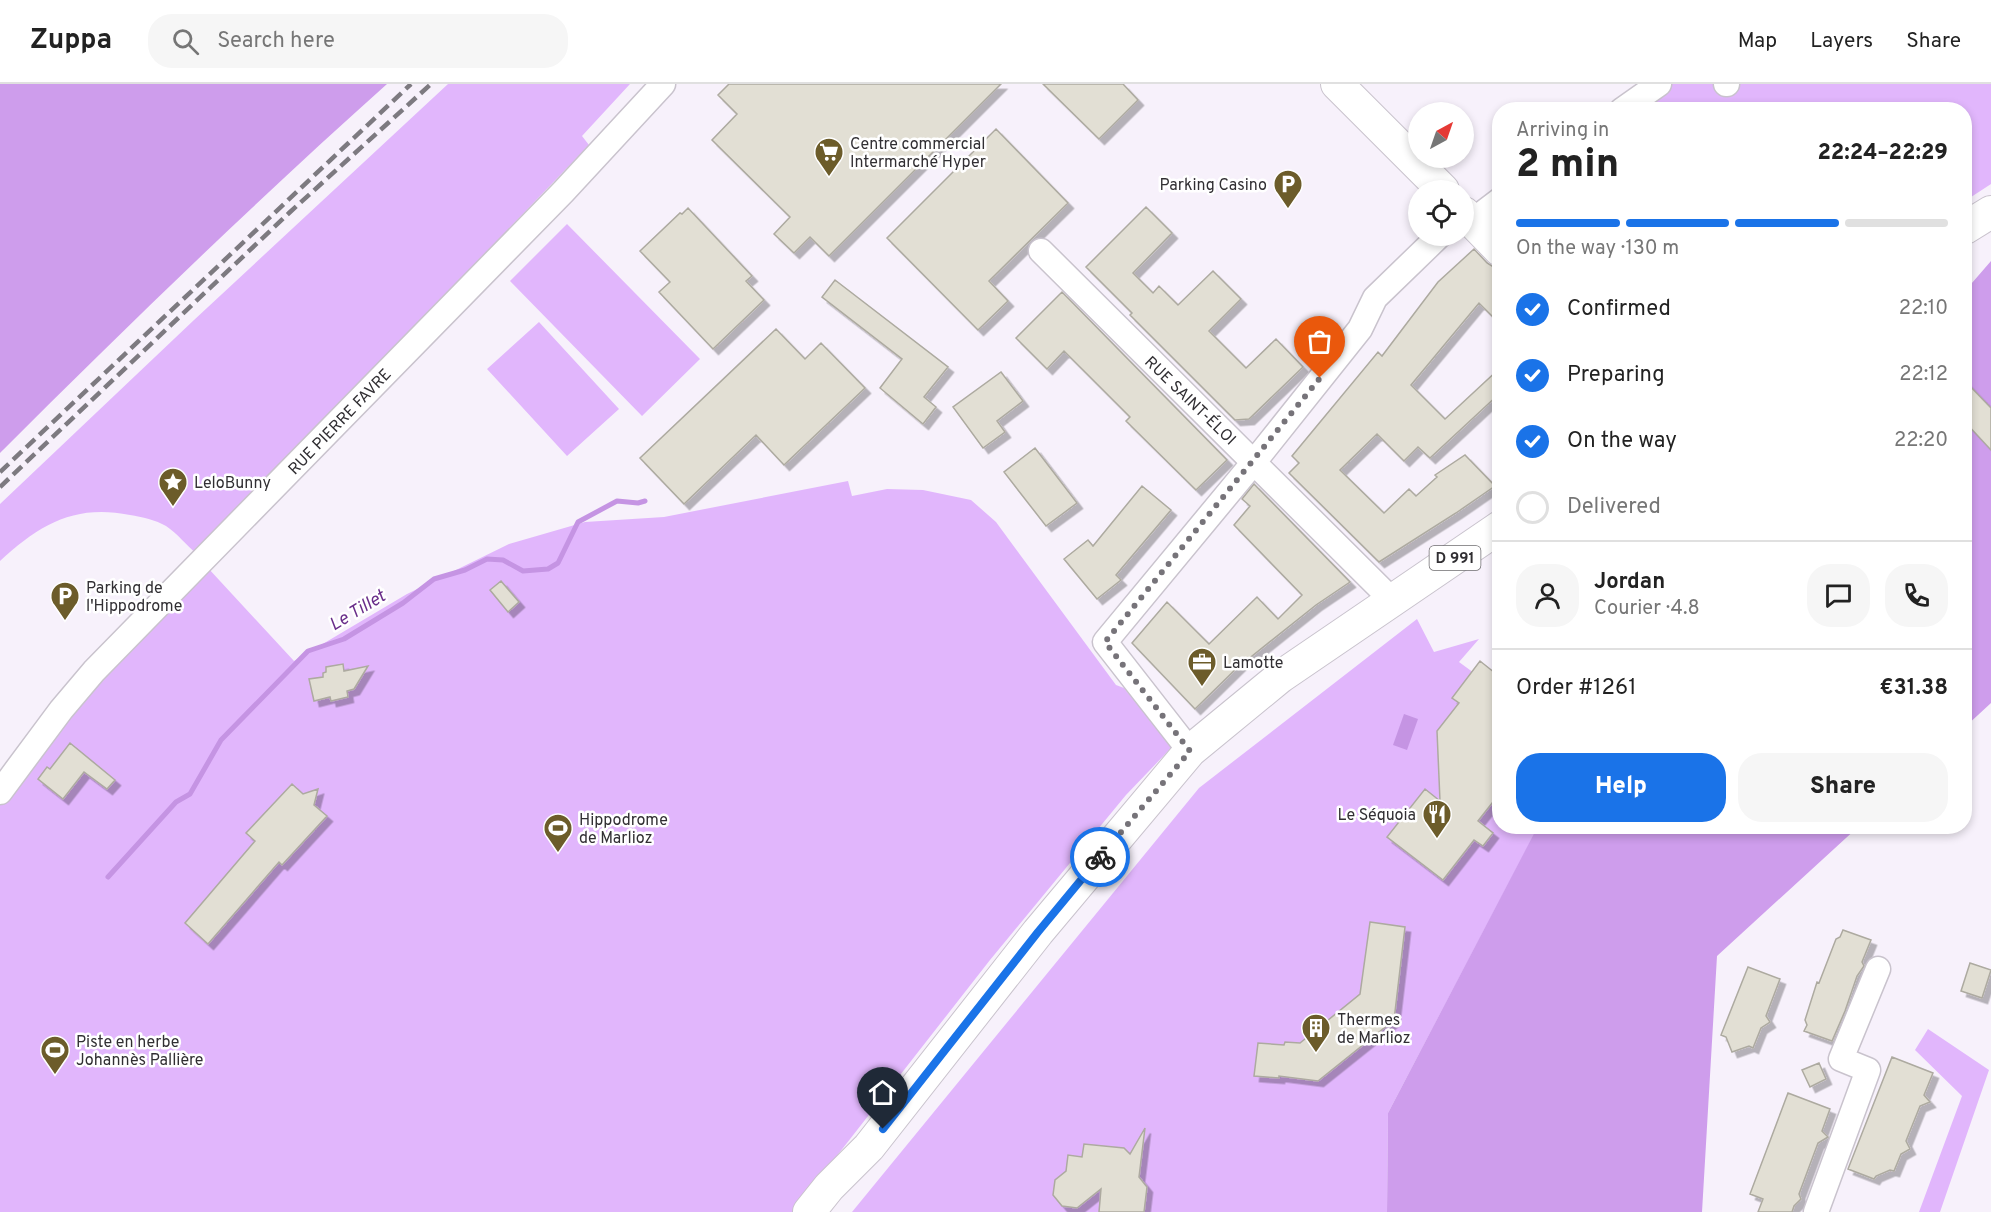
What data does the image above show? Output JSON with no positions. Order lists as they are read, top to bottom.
{
  "streets": {
    "main road": ["D 991"],
    "street": ["RUE SAINT-ÉLOI", "RUE PIERRE FAVRE"]
  },
  "crossings": [
    ["RUE SAINT-ÉLOI", "D 991"]
  ],
  "water": ["Le Tillet"],
  "places": {
    "supermarket": ["Centre commercial Intermarché Hyper"],
    "parking": ["Parking Casino", "Parking de l'Hippodrome"],
    "place": ["LeloBunny"],
    "office": ["Lamotte"],
    "restaurant": ["Le Séquoia"],
    "sports": ["Hippodrome de Marlioz", "Piste en herbe Johannès Pallière"],
    "building": ["Thermes de Marlioz"]
  },
  "north": "top right",
  "page": {
    "header": "Zuppa",
    "search": "Search here",
    "nav": ["Map", "Layers", "Share"],
    "heading": ["2 min", "Arriving in", "22:24–22:29"],
    "panel": [
      "Jordan",
      "Courier · 4.8",
      "Order #1261",
      "€31.38"
    ],
    "bar": "On the way · 130 m",
    "list": [
      ["Confirmed", "22:10"],
      ["Preparing", "22:12"],
      ["On the way", "22:20"],
      "Delivered"
    ],
    "buttons": ["Help", "Share"]
  }
}
